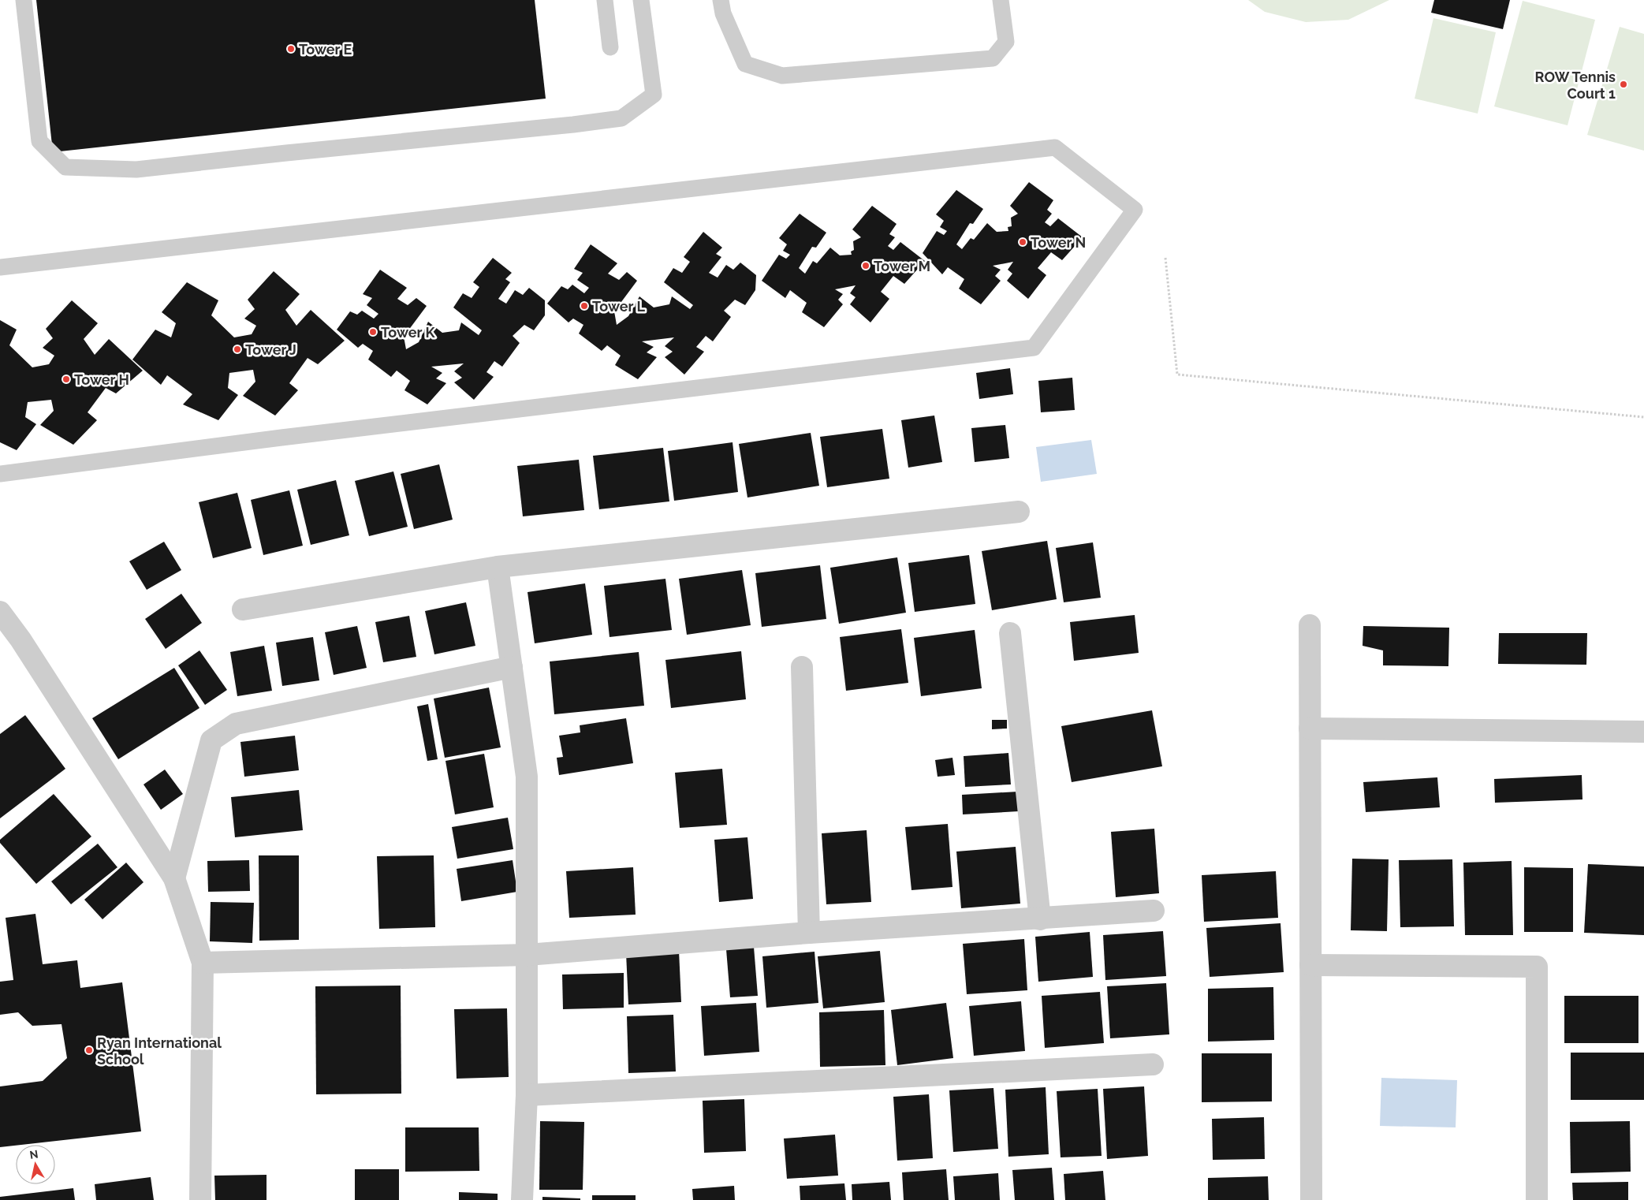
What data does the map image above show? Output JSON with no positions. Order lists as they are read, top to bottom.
{
  "places": [
    "Tower E",
    "ROW Tennis Court 1",
    "Tower N",
    "Tower M",
    "Tower L",
    "Tower K",
    "Tower J",
    "Tower H",
    "Ryan International School"
  ],
  "north": "top"
}
